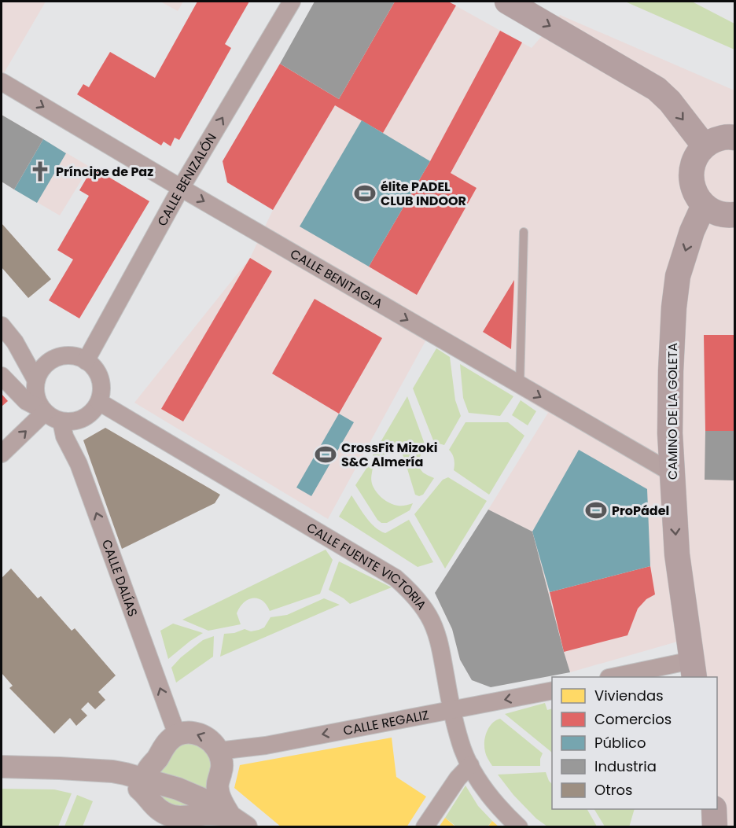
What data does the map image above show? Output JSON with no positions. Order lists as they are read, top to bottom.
{
  "streets": {
    "main road": ["CAMINO DE LA GOLETA"],
    "street": [
      "CALLE BENIZALÓN",
      "CALLE BENITAGLA",
      "CALLE FUENTE VICTORIA",
      "CALLE DALÍAS",
      "CALLE REGALIZ"
    ]
  },
  "crossings": [
    ["CALLE BENIZALÓN", "CALLE BENITAGLA"],
    ["CALLE BENIZALÓN", "CALLE FUENTE VICTORIA"],
    ["CALLE BENIZALÓN", "CALLE DALÍAS"],
    ["CALLE BENITAGLA", "CAMINO DE LA GOLETA"],
    ["CALLE FUENTE VICTORIA", "CALLE DALÍAS"],
    ["CALLE FUENTE VICTORIA", "CALLE REGALIZ"]
  ],
  "one_way": [
    "CALLE BENIZALÓN",
    "CALLE BENITAGLA",
    "CAMINO DE LA GOLETA",
    "CALLE DALÍAS",
    "CALLE REGALIZ"
  ],
  "places": {
    "church": ["Príncipe de Paz"],
    "sports": ["élite PADEL CLUB INDOOR", "CrossFit Mizoki S&C Almería", "ProPádel"]
  },
  "legend": [
    "Viviendas",
    "Comercios",
    "Público",
    "Industria",
    "Otros"
  ]
}
